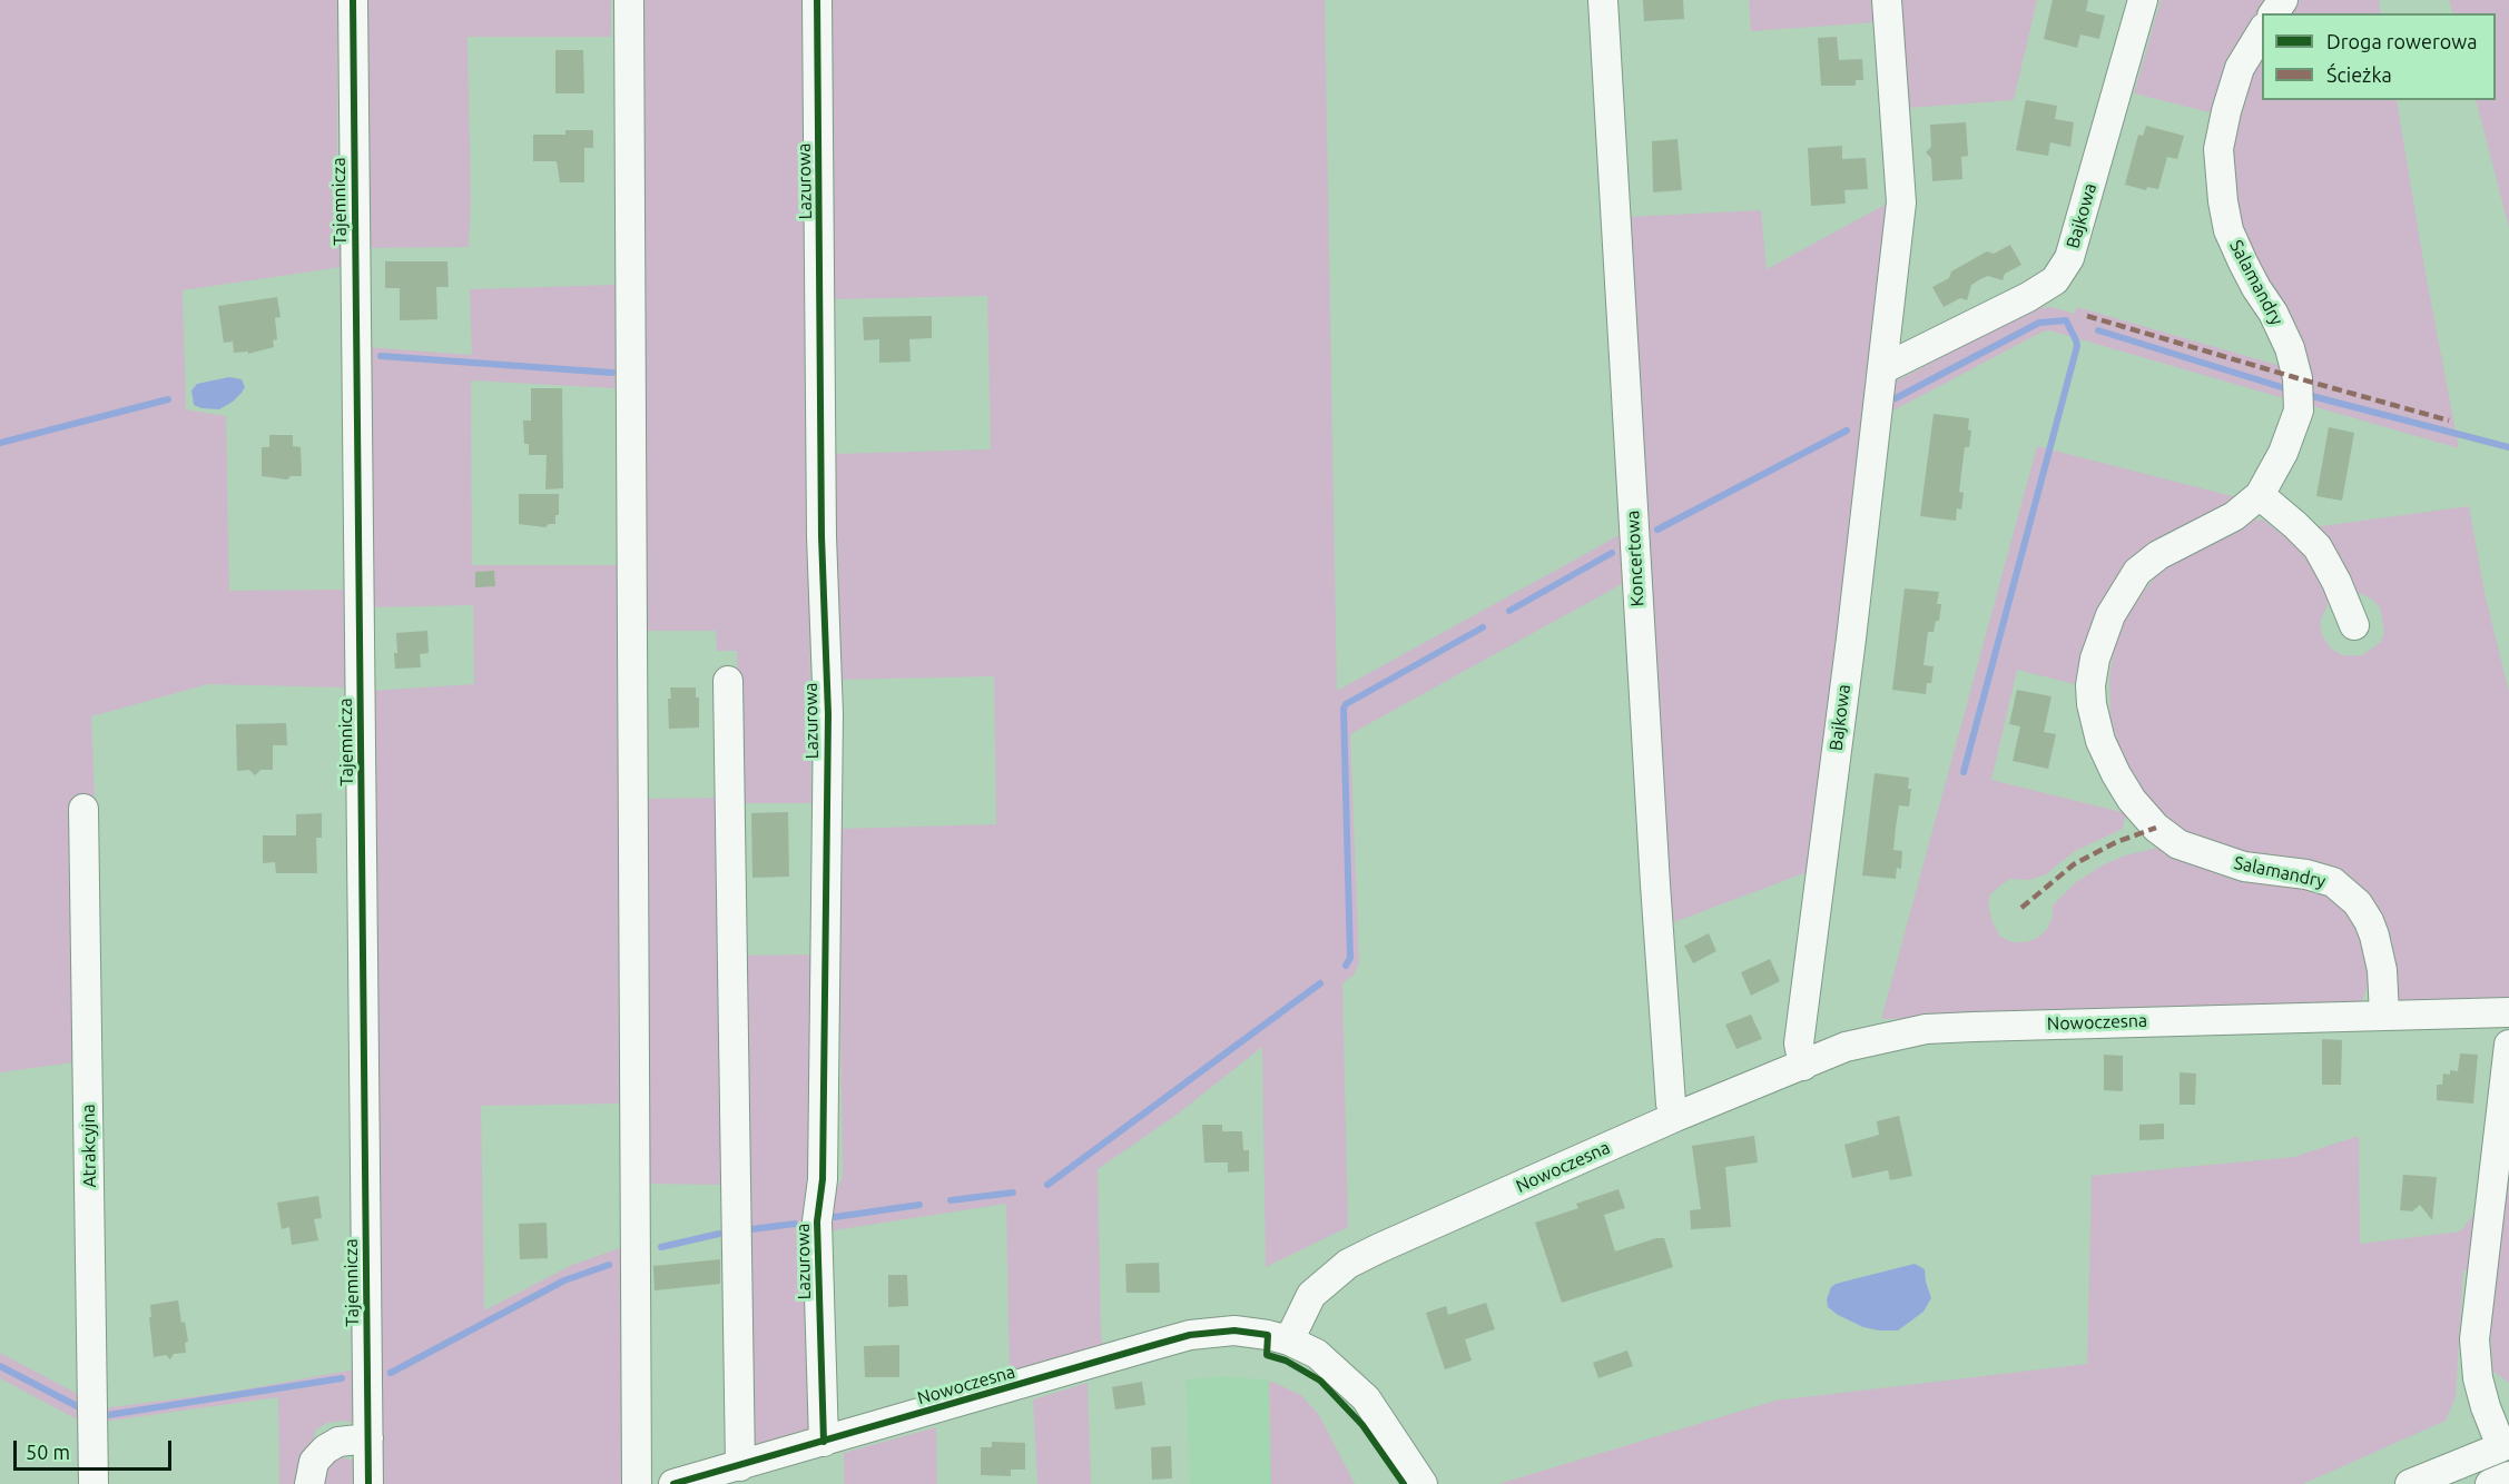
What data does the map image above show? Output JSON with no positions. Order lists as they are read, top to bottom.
{
  "streets": {
    "street": [
      "Lazurowa",
      "Tajemnicza",
      "Bajkowa",
      "Salamandry",
      "Koncertowa",
      "Nowoczesna",
      "Atrakcyjna"
    ]
  },
  "crossings": [
    ["Lazurowa", "Nowoczesna"],
    ["Bajkowa", "Nowoczesna"],
    ["Salamandry", "Nowoczesna"],
    ["Koncertowa", "Nowoczesna"]
  ],
  "legend": ["Droga rowerowa", "Ścieżka"],
  "scale_bar": "50 m"
}
